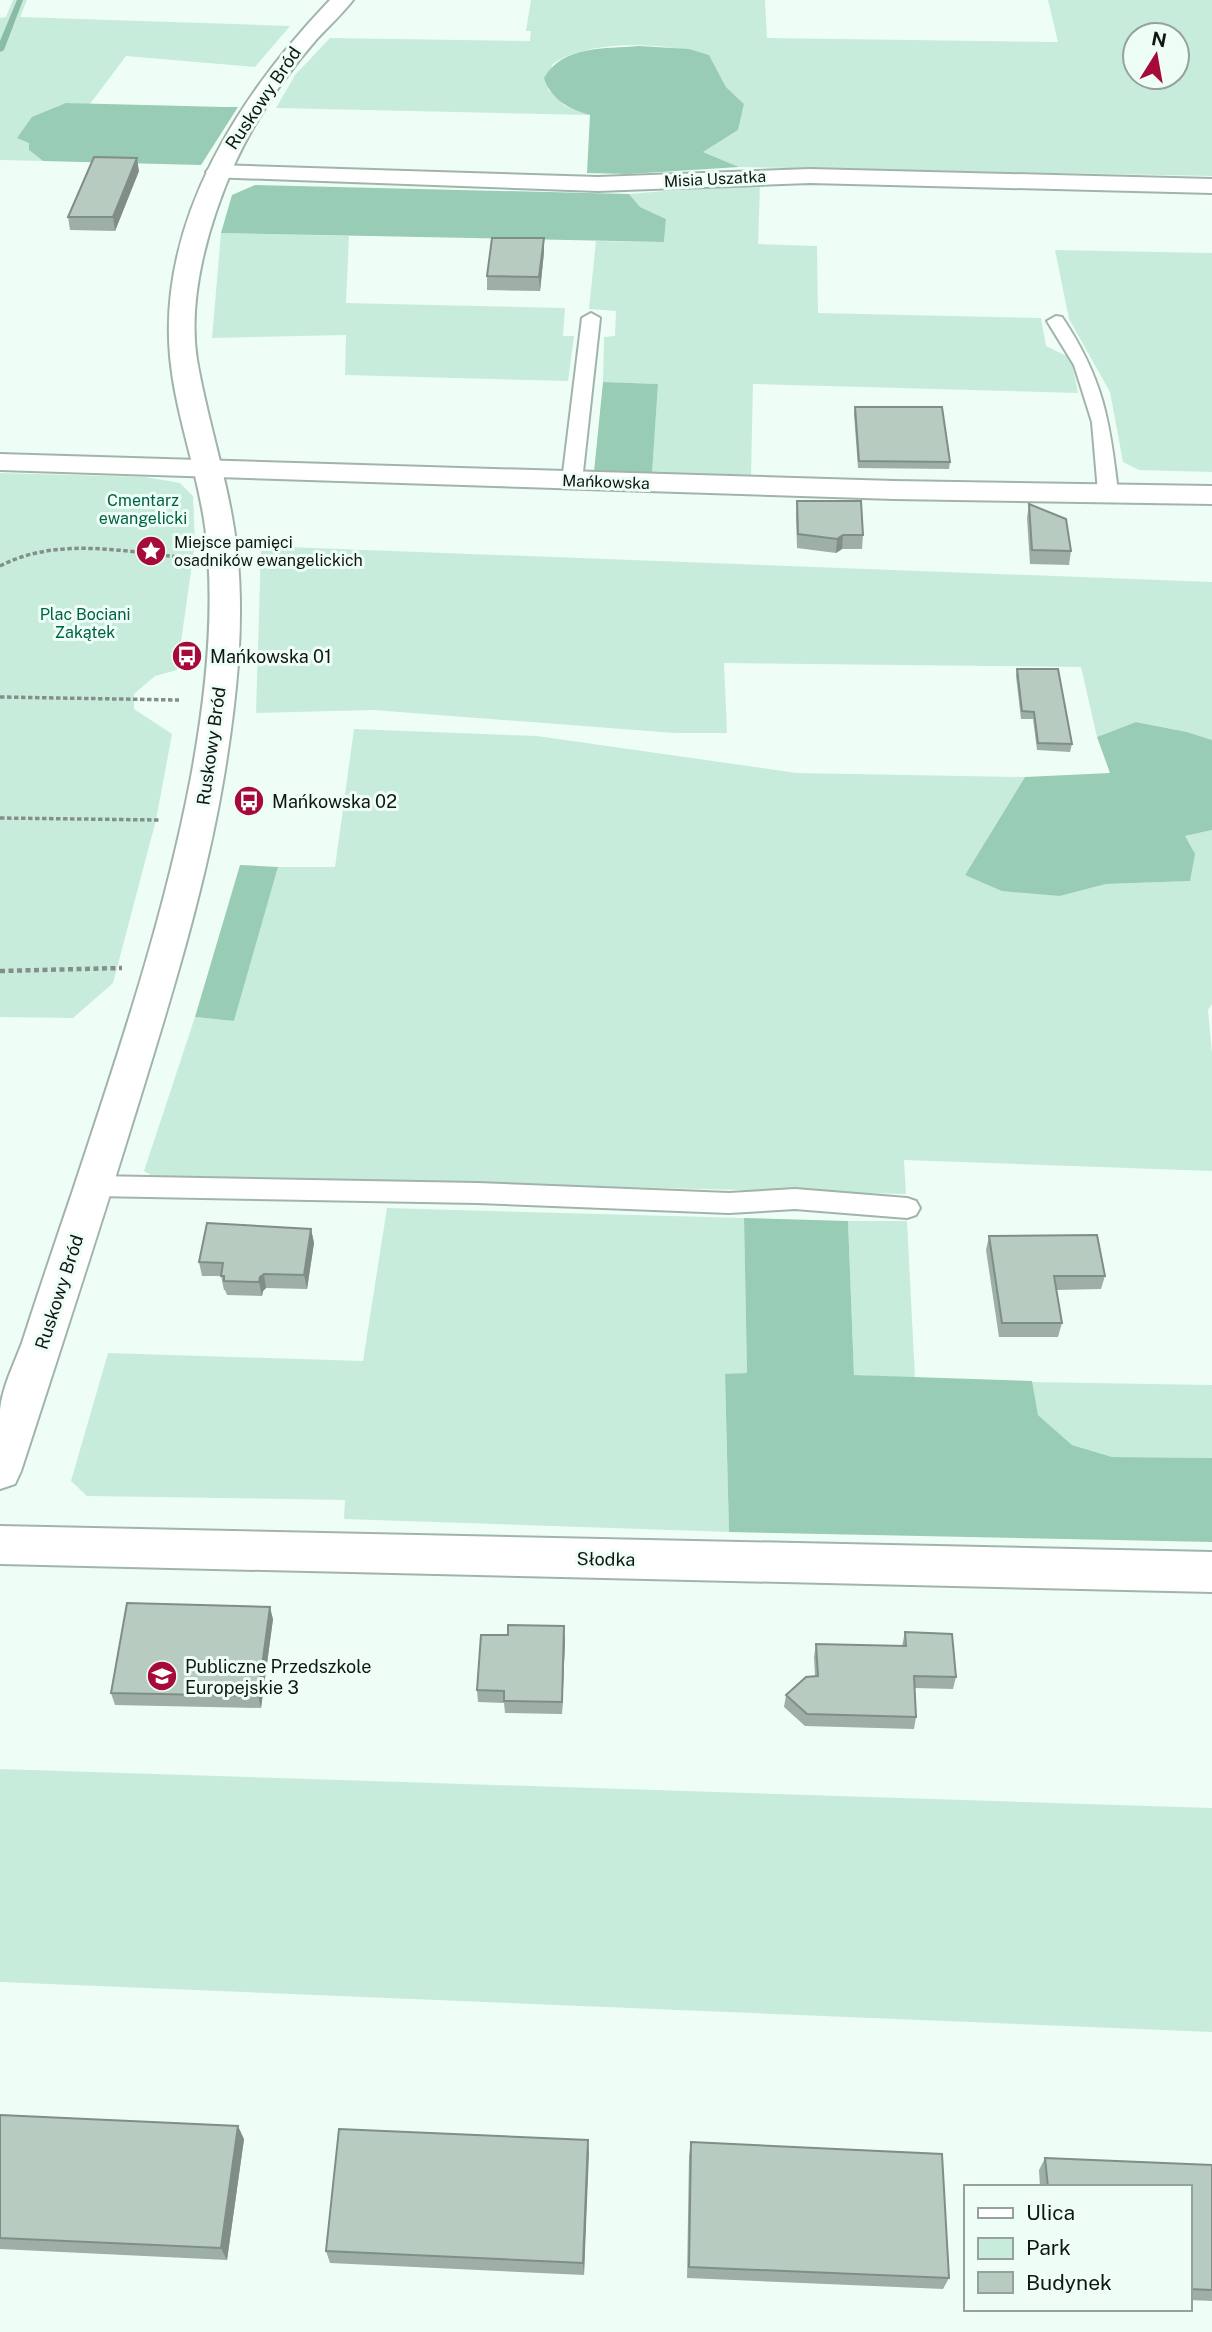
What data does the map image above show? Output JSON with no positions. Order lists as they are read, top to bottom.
{
  "streets": {
    "street": [
      "Ruskowy Bród",
      "Misia Uszatka",
      "Mańkowska",
      "Słodka"
    ]
  },
  "crossings": [
    ["Ruskowy Bród", "Misia Uszatka"],
    ["Ruskowy Bród", "Mańkowska"]
  ],
  "parks": ["Cmentarz ewangelicki", "Plac Bociani Zakątek"],
  "places": {
    "place": ["Miejsce pamięci osadników ewangelickich"],
    "bus stop": ["Mańkowska 01", "Mańkowska 02"],
    "school or university": ["Publiczne Przedszkole Europejskie 3"]
  },
  "legend": ["Ulica", "Park", "Budynek"],
  "north": "top"
}
